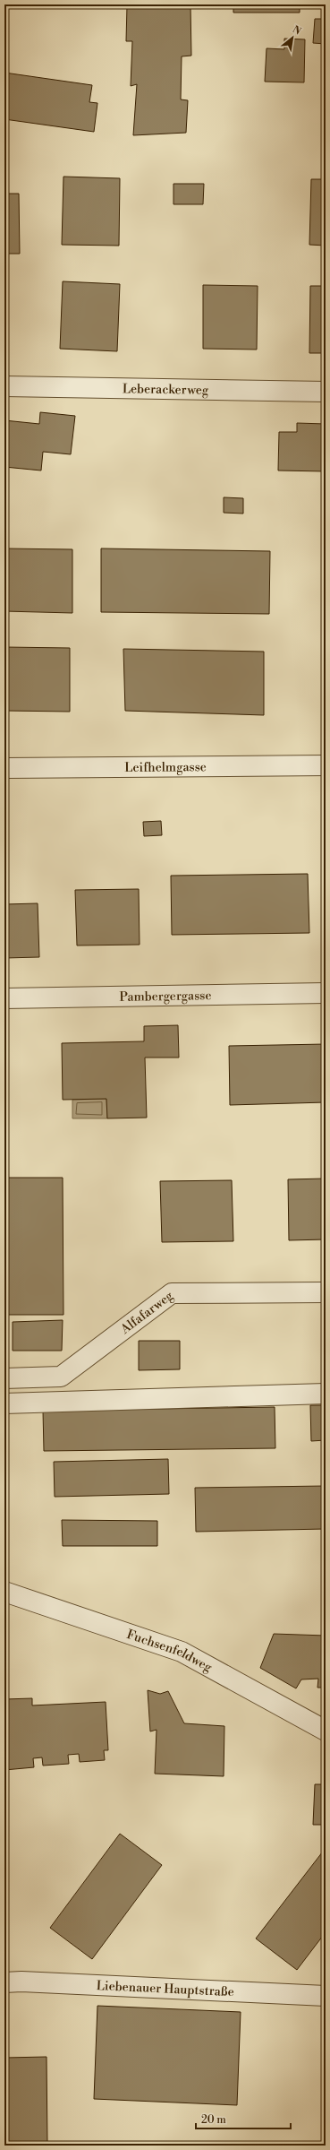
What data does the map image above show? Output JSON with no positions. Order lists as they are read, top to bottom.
{
  "streets": {
    "street": [
      "Leberackerweg",
      "Leifhelmgasse",
      "Pambergergasse",
      "Alfafarweg",
      "Fuchsenfeldweg",
      "Liebenauer Hauptstraße"
    ]
  },
  "scale_bar": "20 m",
  "north": "top right"
}
